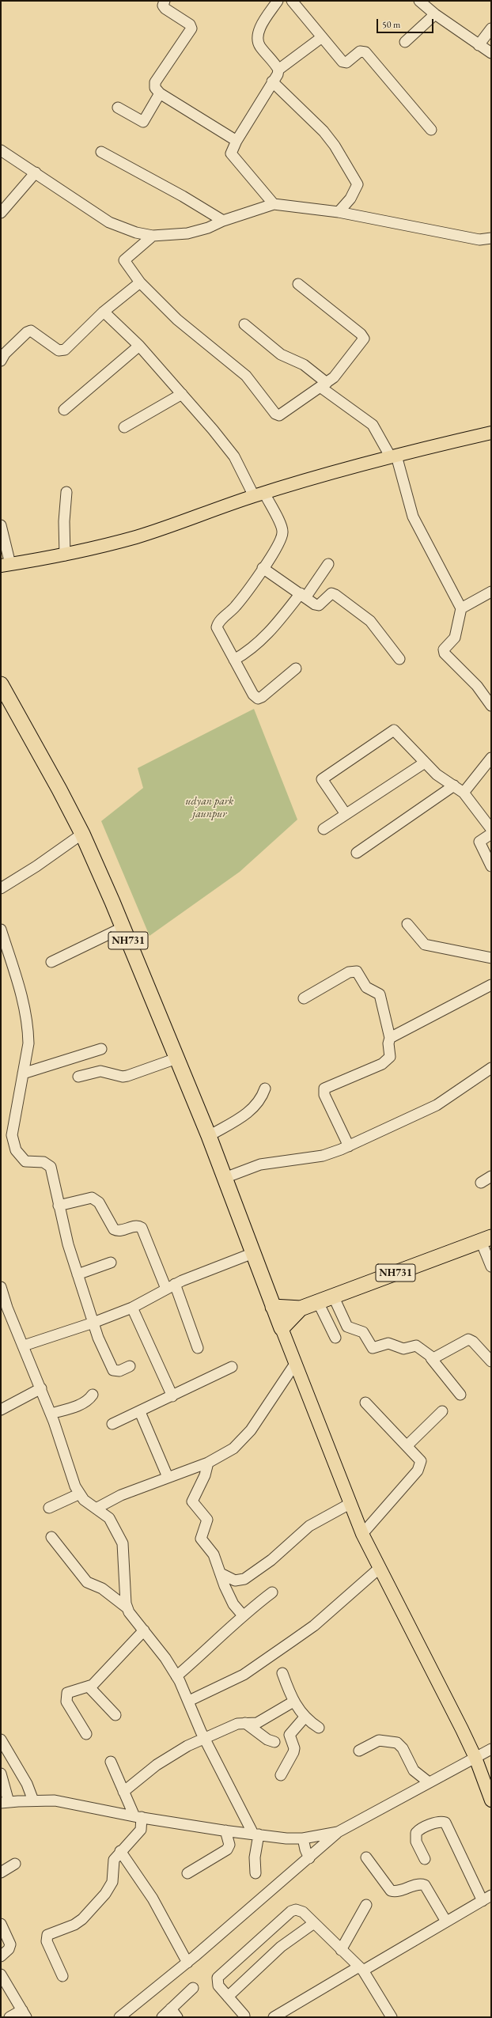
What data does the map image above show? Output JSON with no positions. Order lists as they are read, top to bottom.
{
  "streets": {
    "highway": ["NH731"]
  },
  "parks": ["udyan park jaunpur"],
  "scale_bar": "50 m"
}
